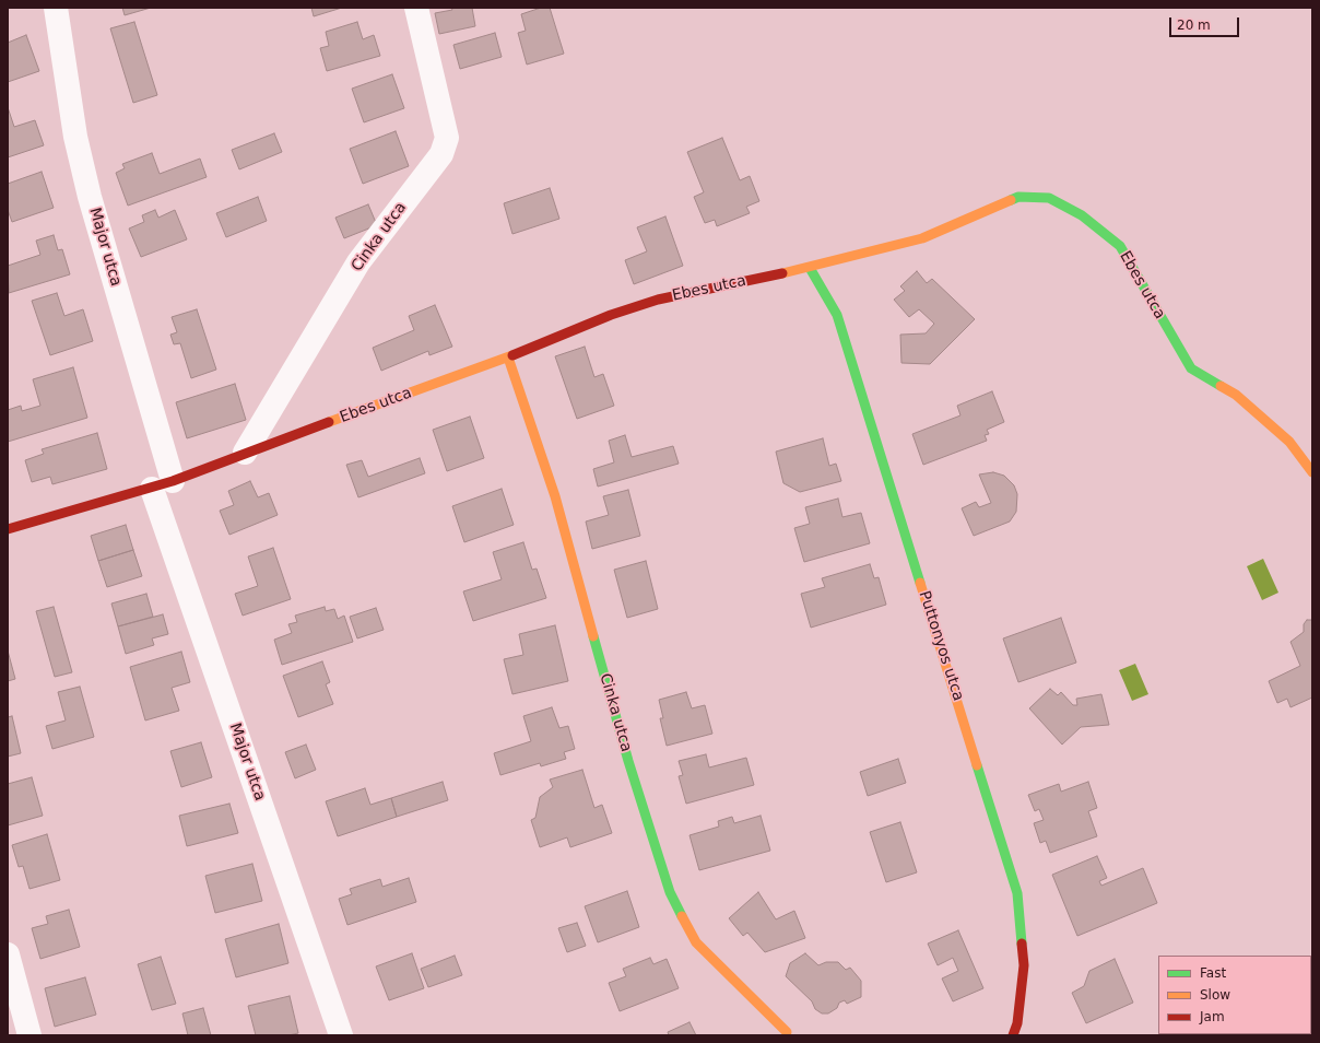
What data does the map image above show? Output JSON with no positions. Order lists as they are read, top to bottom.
{
  "streets": {
    "street": [
      "Cinka utca",
      "Major utca",
      "Ebes utca",
      "Puttonyos utca"
    ]
  },
  "crossings": [
    ["Cinka utca", "Ebes utca"],
    ["Major utca", "Ebes utca"],
    ["Ebes utca", "Puttonyos utca"]
  ],
  "legend": ["Fast", "Slow", "Jam"],
  "scale_bar": "20 m"
}
